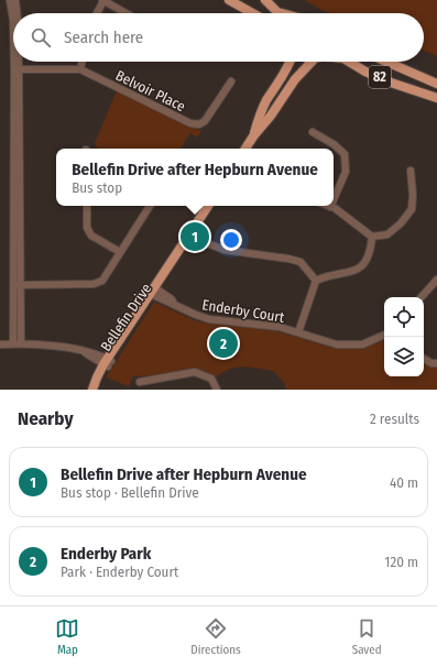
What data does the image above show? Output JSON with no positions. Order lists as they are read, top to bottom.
{
  "streets": {
    "main road": ["82", "Bellefin Drive"],
    "street": ["Belvoir Place", "Enderby Court"]
  },
  "crossings": [
    ["Enderby Court", "Bellefin Drive"]
  ],
  "page": {
    "search": "Search here",
    "popup": ["Bellefin Drive after Hepburn Avenue", "Bus stop"],
    "pins": ["1", "2"],
    "heading": ["Nearby", "2 results"],
    "list": [
      {
        "mark": "1",
        "name": "Bellefin Drive after Hepburn Avenue",
        "note": "Bus stop · Bellefin Drive",
        "value": "40 m"
      },
      {
        "mark": "2",
        "name": "Enderby Park",
        "note": "Park · Enderby Court",
        "value": "120 m"
      }
    ],
    "nav": ["Map", "Directions", "Saved"]
  }
}
